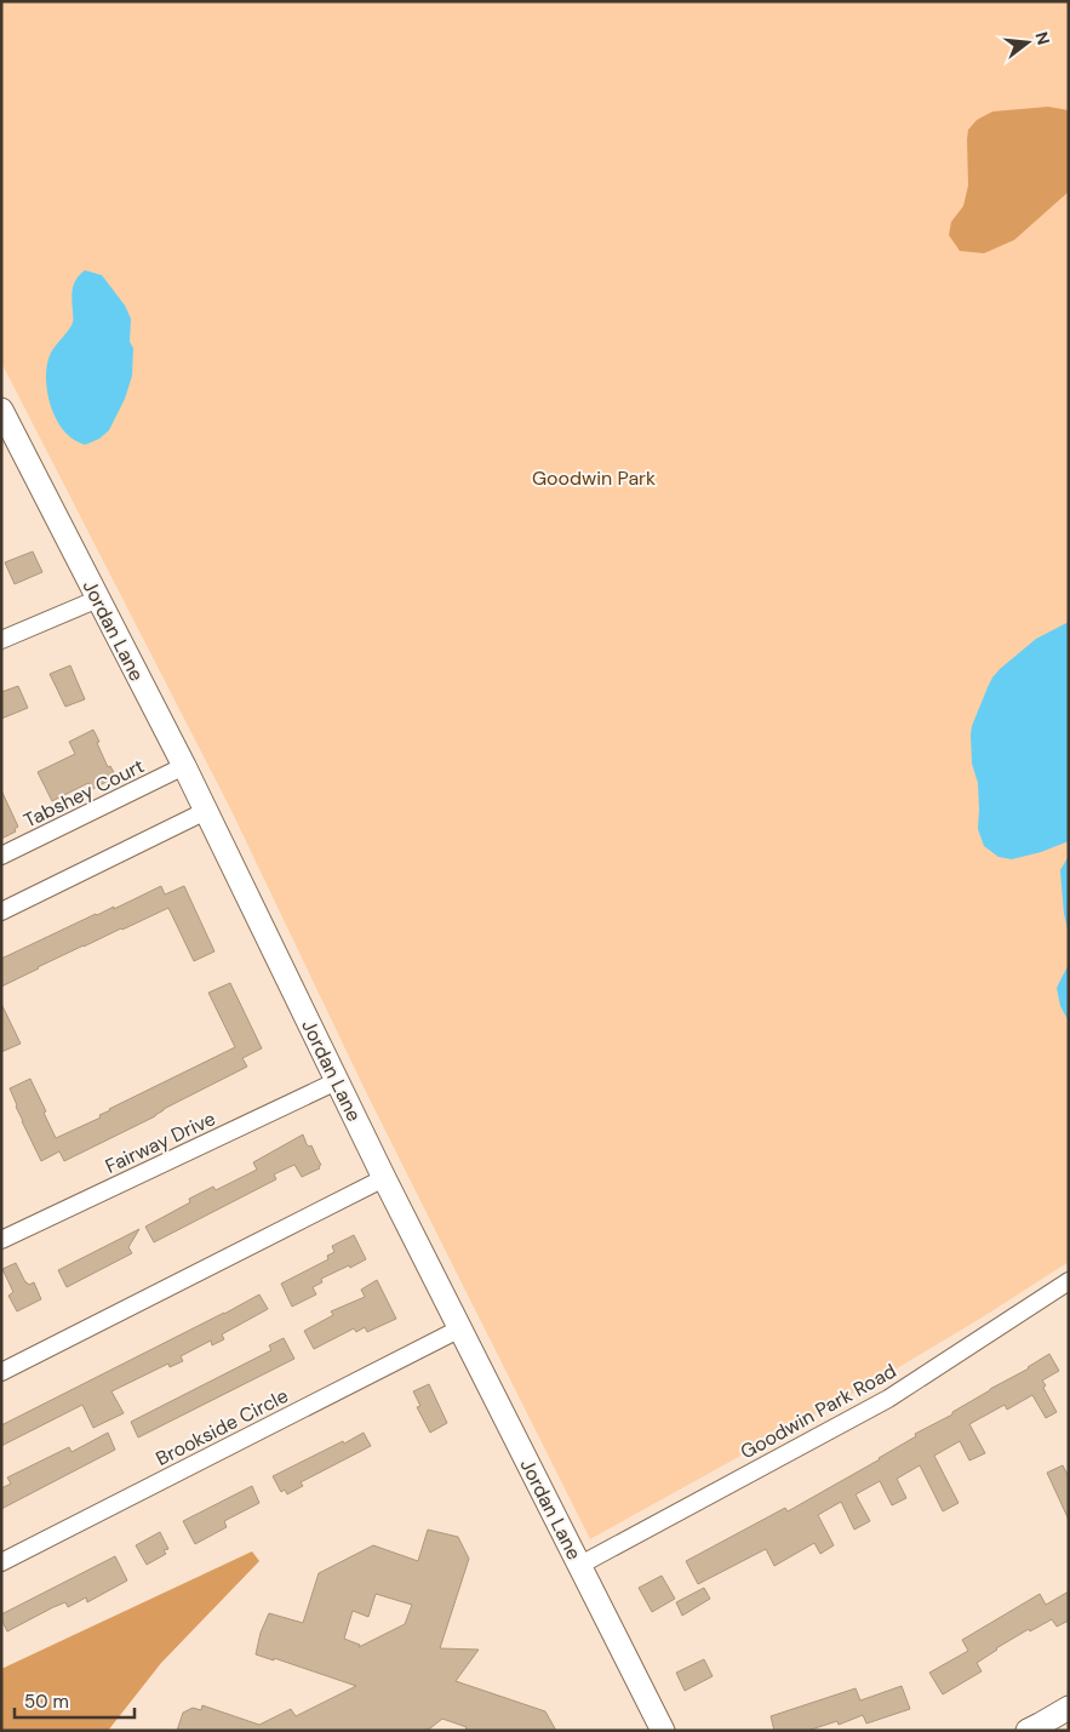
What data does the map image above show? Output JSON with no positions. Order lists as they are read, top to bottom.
{
  "streets": {
    "main road": ["Jordan Lane"],
    "street": [
      "Tabshey Court",
      "Fairway Drive",
      "Goodwin Park Road",
      "Brookside Circle"
    ]
  },
  "crossings": [
    ["Jordan Lane", "Tabshey Court"],
    ["Jordan Lane", "Fairway Drive"],
    ["Jordan Lane", "Goodwin Park Road"],
    ["Jordan Lane", "Brookside Circle"]
  ],
  "parks": ["Goodwin Park"],
  "scale_bar": "50 m",
  "north": "right"
}
